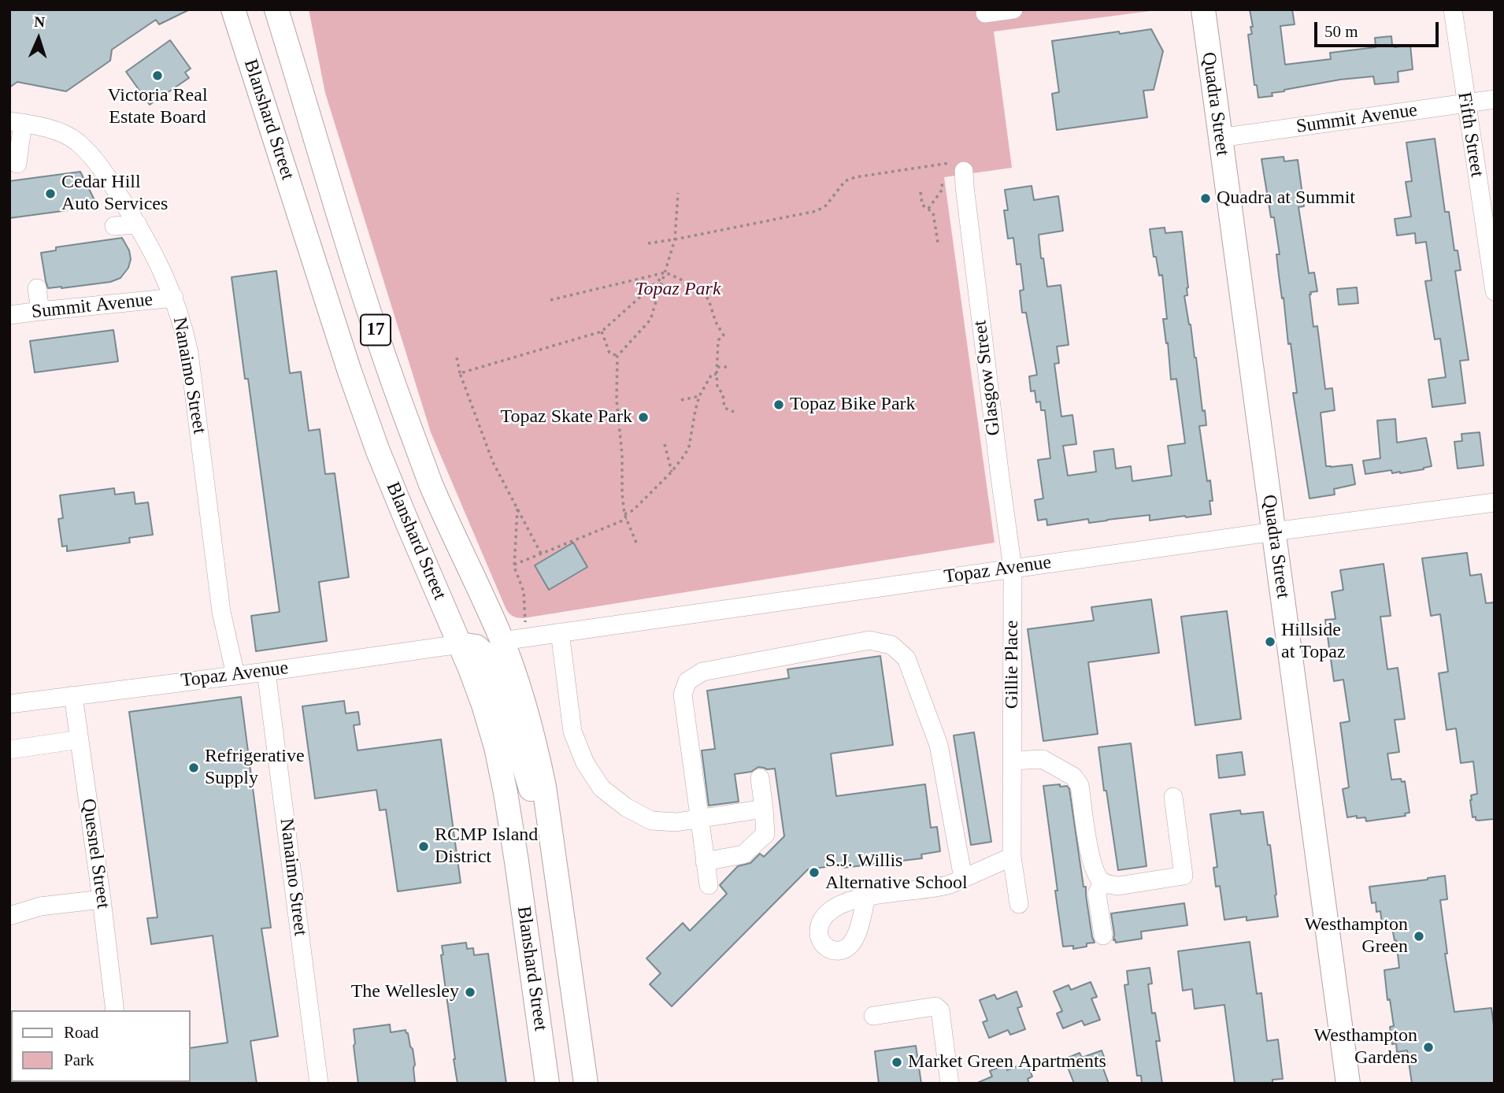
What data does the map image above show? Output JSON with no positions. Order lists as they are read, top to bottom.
{
  "streets": {
    "main road": ["Quadra Street", "Blanshard Street", "17"],
    "street": [
      "Summit Avenue",
      "Fifth Street",
      "Nanaimo Street",
      "Glasgow Street",
      "Topaz Avenue",
      "Gillie Place",
      "Quesnel Street"
    ]
  },
  "crossings": [
    ["Quadra Street", "Summit Avenue"],
    ["Quadra Street", "Topaz Avenue"],
    ["Summit Avenue", "Fifth Street"],
    ["Summit Avenue", "Nanaimo Street"],
    ["Blanshard Street", "Topaz Avenue"],
    ["Nanaimo Street", "Topaz Avenue"],
    ["Glasgow Street", "Topaz Avenue"],
    ["Glasgow Street", "Gillie Place"],
    ["Topaz Avenue", "Gillie Place"],
    ["Topaz Avenue", "Quesnel Street"]
  ],
  "parks": ["Topaz Park"],
  "places": [
    "Victoria Real Estate Board",
    "Cedar Hill Auto Services",
    "Quadra at Summit",
    "Topaz Bike Park",
    "Topaz Skate Park",
    "Hillside at Topaz",
    "Refrigerative Supply",
    "RCMP Island District",
    "S.J. Willis Alternative School",
    "Westhampton Green",
    "The Wellesley",
    "Westhampton Gardens",
    "Market Green Apartments"
  ],
  "legend": ["Road", "Park"],
  "scale_bar": "50 m",
  "north": "top"
}
